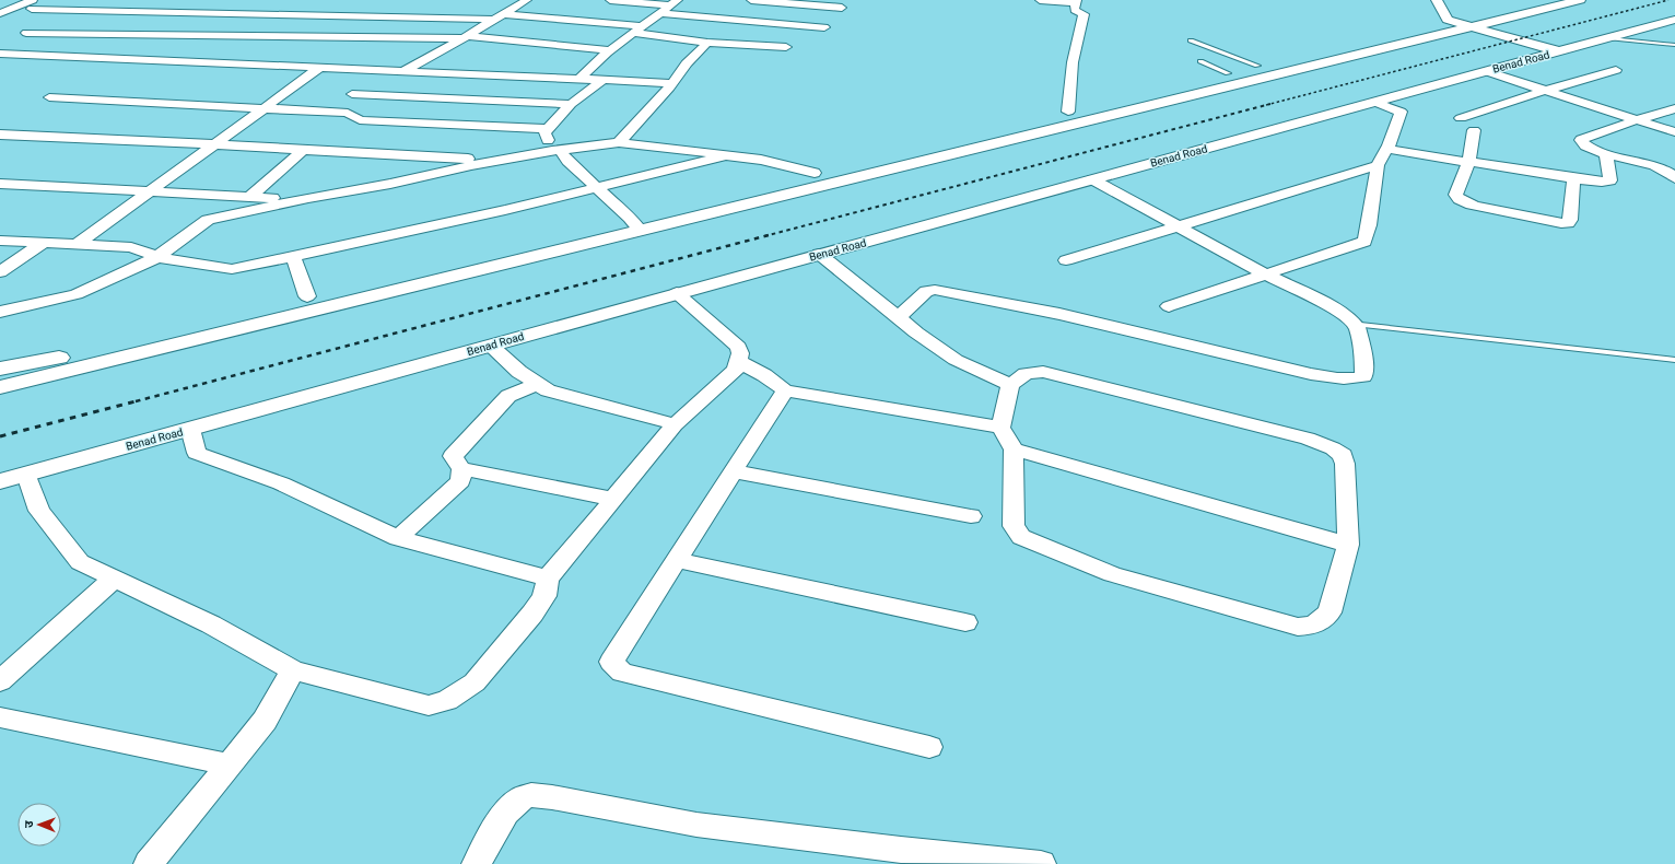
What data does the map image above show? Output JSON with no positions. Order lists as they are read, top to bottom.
{
  "streets": {
    "street": ["Benad Road"]
  },
  "north": "left"
}
